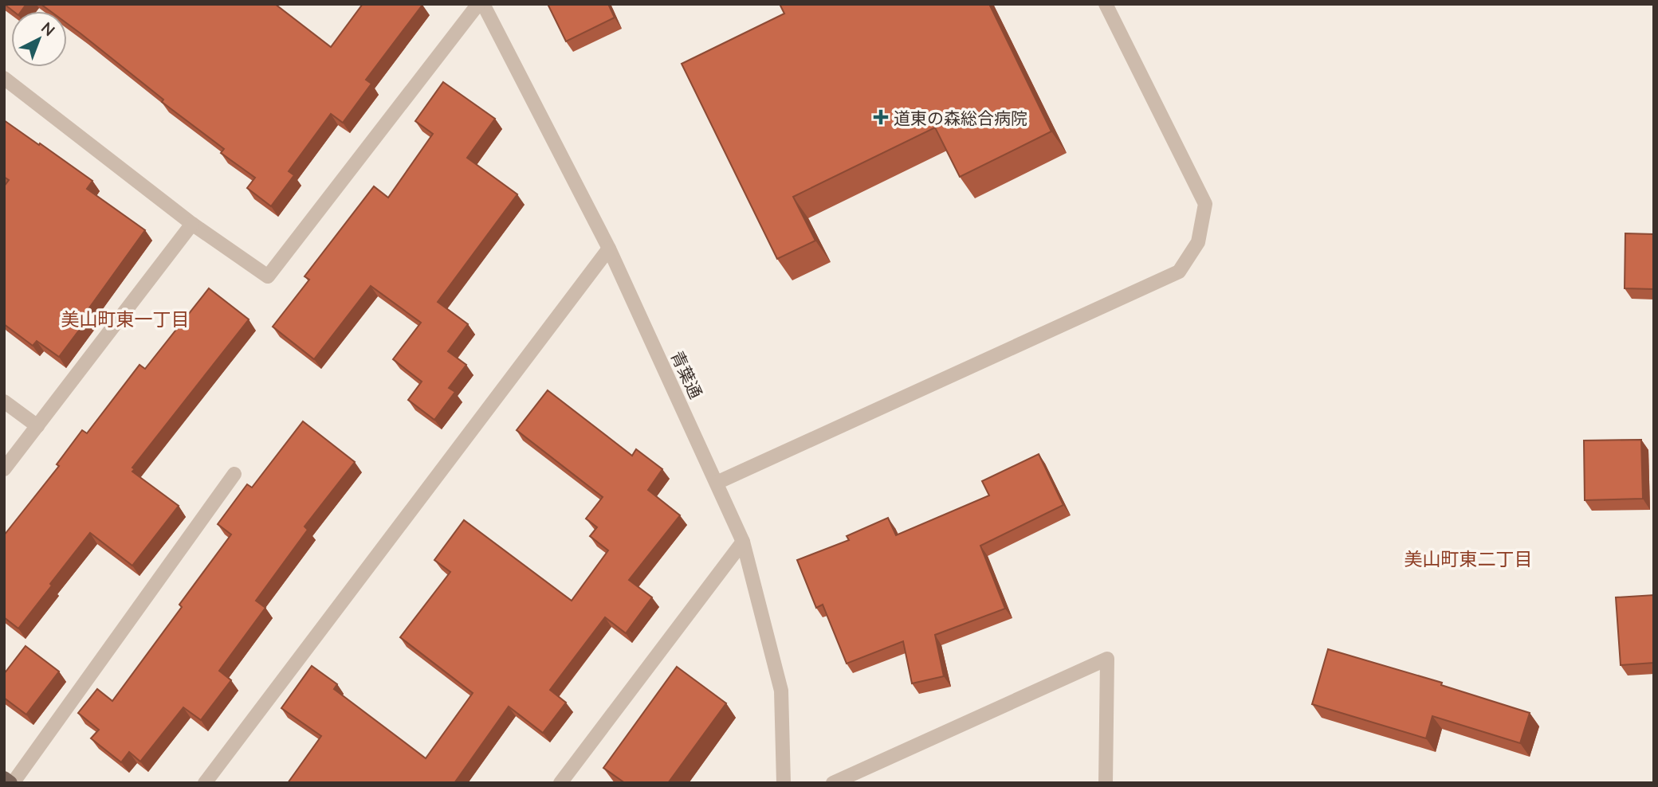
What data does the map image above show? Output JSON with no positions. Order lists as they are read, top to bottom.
{
  "streets": {
    "street": ["青葉通"]
  },
  "districts": ["美山町東一丁目", "美山町東二丁目"],
  "places": {
    "health": ["道東の森総合病院"]
  },
  "north": "top right"
}
